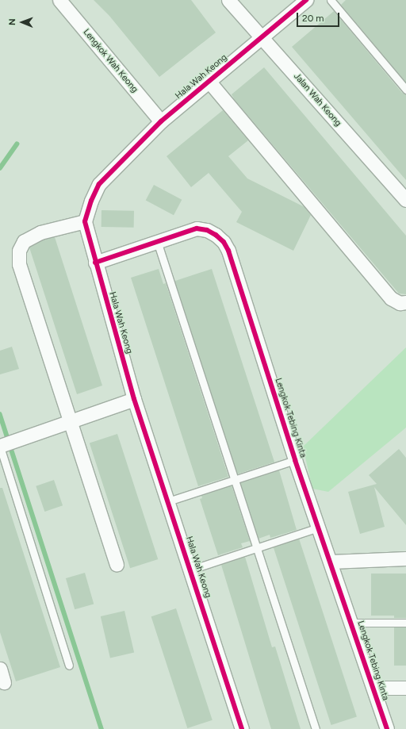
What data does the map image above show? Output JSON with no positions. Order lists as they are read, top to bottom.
{
  "streets": {
    "street": [
      "Lengkok Wah Keong",
      "Hala Wah Keong",
      "Jalan Wah Keong",
      "Lengkok Tebing Kinta"
    ]
  },
  "crossings": [
    ["Lengkok Wah Keong", "Hala Wah Keong"],
    ["Hala Wah Keong", "Jalan Wah Keong"],
    ["Hala Wah Keong", "Lengkok Tebing Kinta"]
  ],
  "scale_bar": "20 m",
  "north": "left"
}
